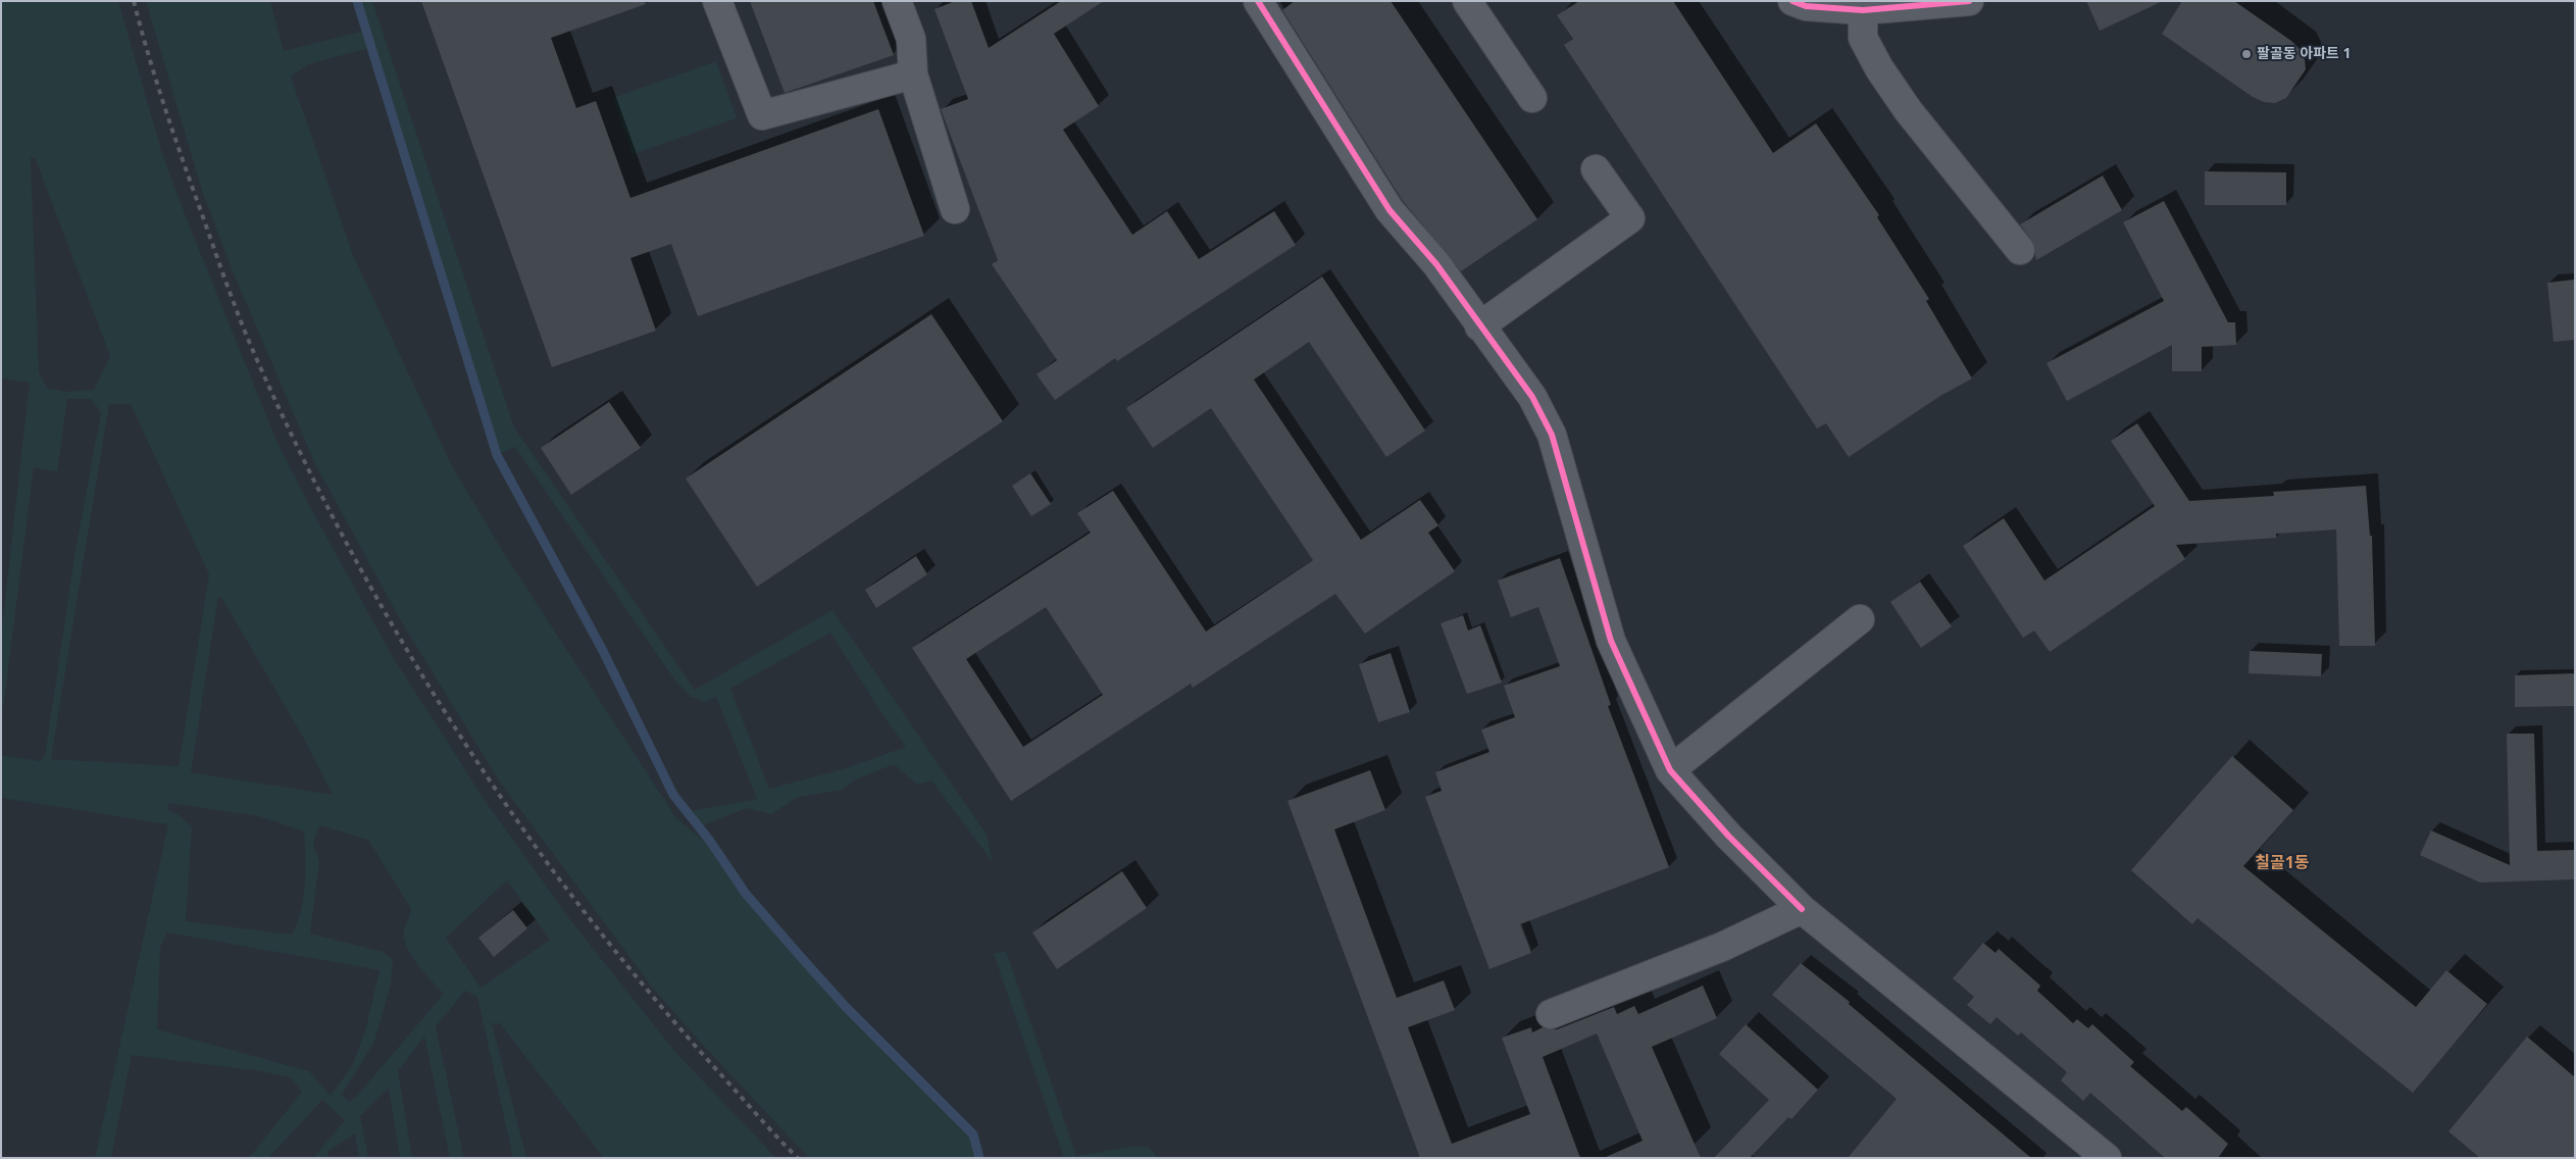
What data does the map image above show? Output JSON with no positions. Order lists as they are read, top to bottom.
{
  "districts": ["칠골1동"],
  "places": ["팔골동 아파트 1"]
}
